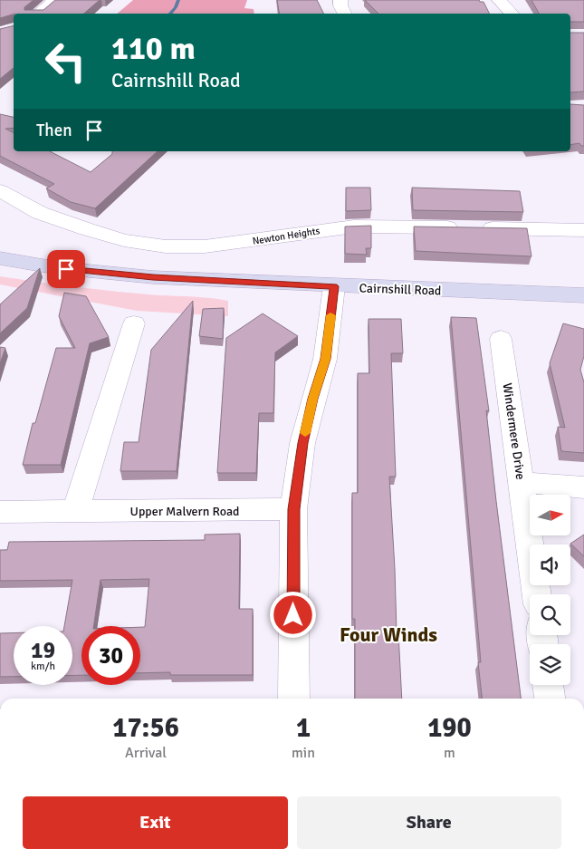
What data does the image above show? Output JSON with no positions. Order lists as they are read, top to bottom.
{
  "streets": {
    "street": [
      "Newton Heights",
      "Cairnshill Road",
      "Windermere Drive",
      "Upper Malvern Road"
    ]
  },
  "districts": ["Four Winds"],
  "north": "right",
  "page": {
    "turn": ["110 m", "Cairnshill Road"],
    "then": "Then",
    "speed": "19 km/h",
    "limit": "30",
    "eta": [
      "17:56",
      "Arrival",
      "1",
      "min",
      "190",
      "m"
    ],
    "buttons": ["Exit", "Share"]
  }
}
